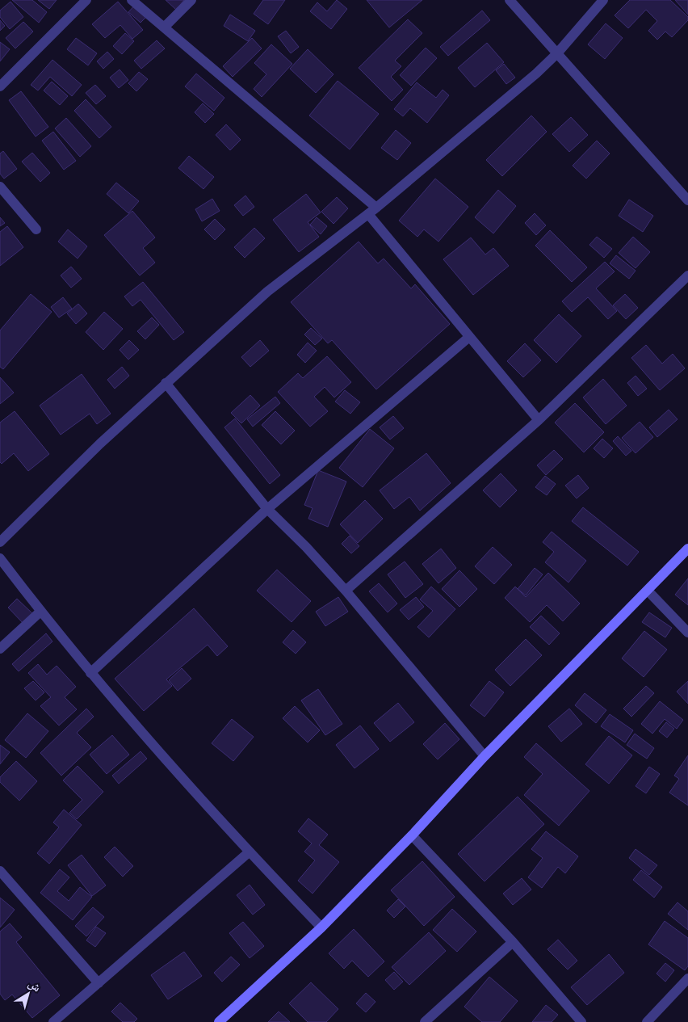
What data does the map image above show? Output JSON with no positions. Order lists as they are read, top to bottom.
{
  "north": "top right"
}
